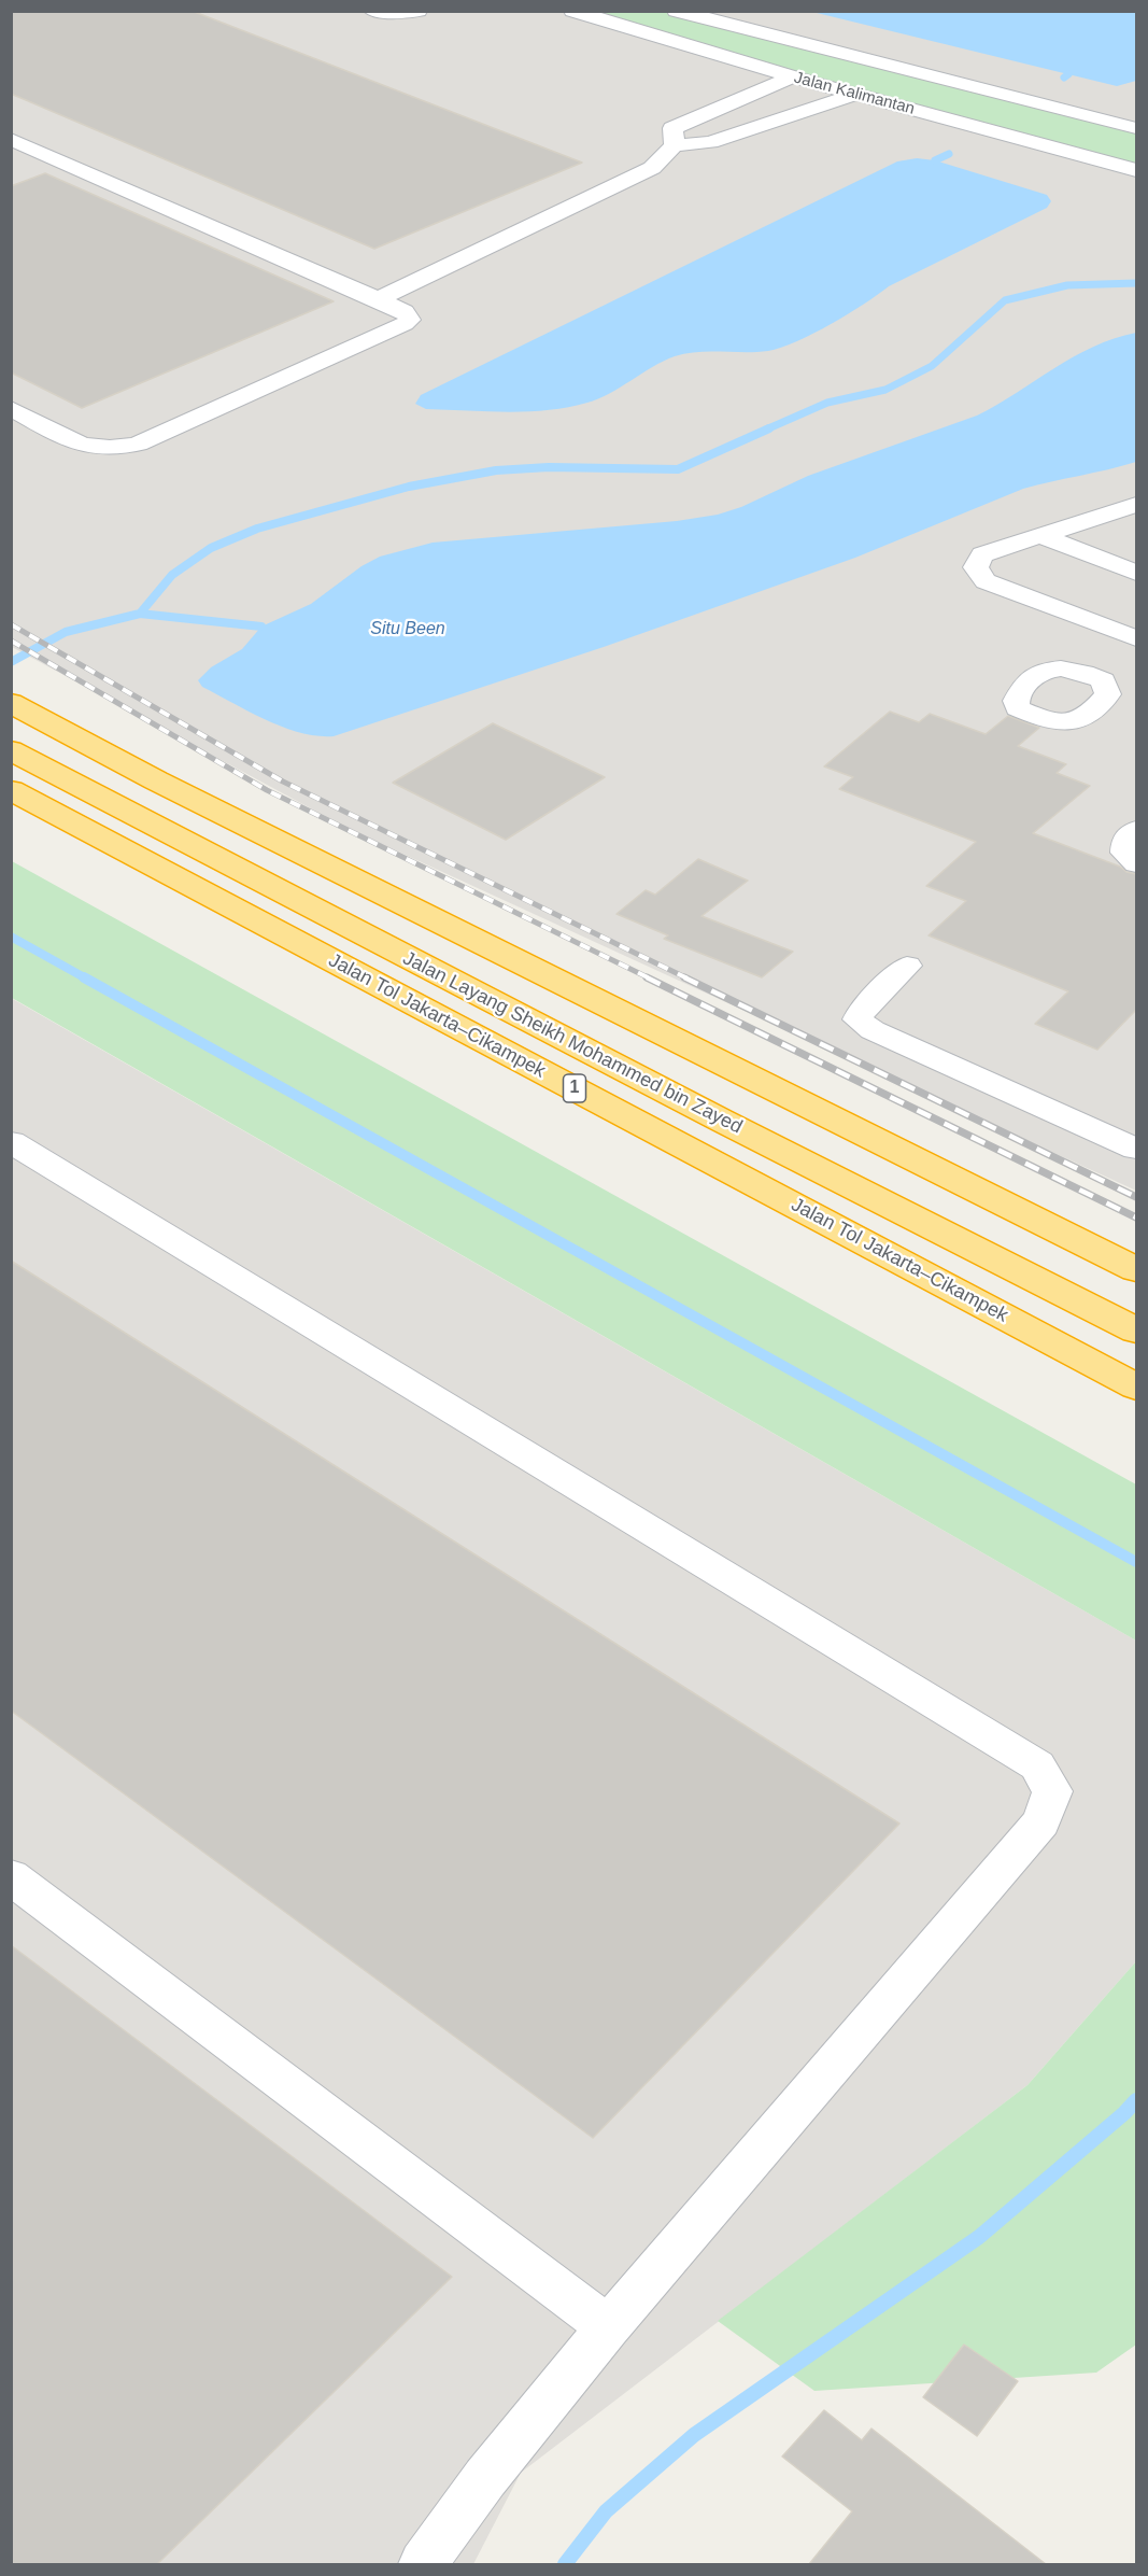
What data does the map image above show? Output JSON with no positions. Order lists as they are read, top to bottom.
{
  "streets": {
    "highway": ["Jalan Tol Jakarta–Cikampek", "Jalan Layang Sheikh Mohammed bin Zayed", "1"],
    "street": ["Jalan Kalimantan"]
  },
  "water": ["Situ Been"]
}
